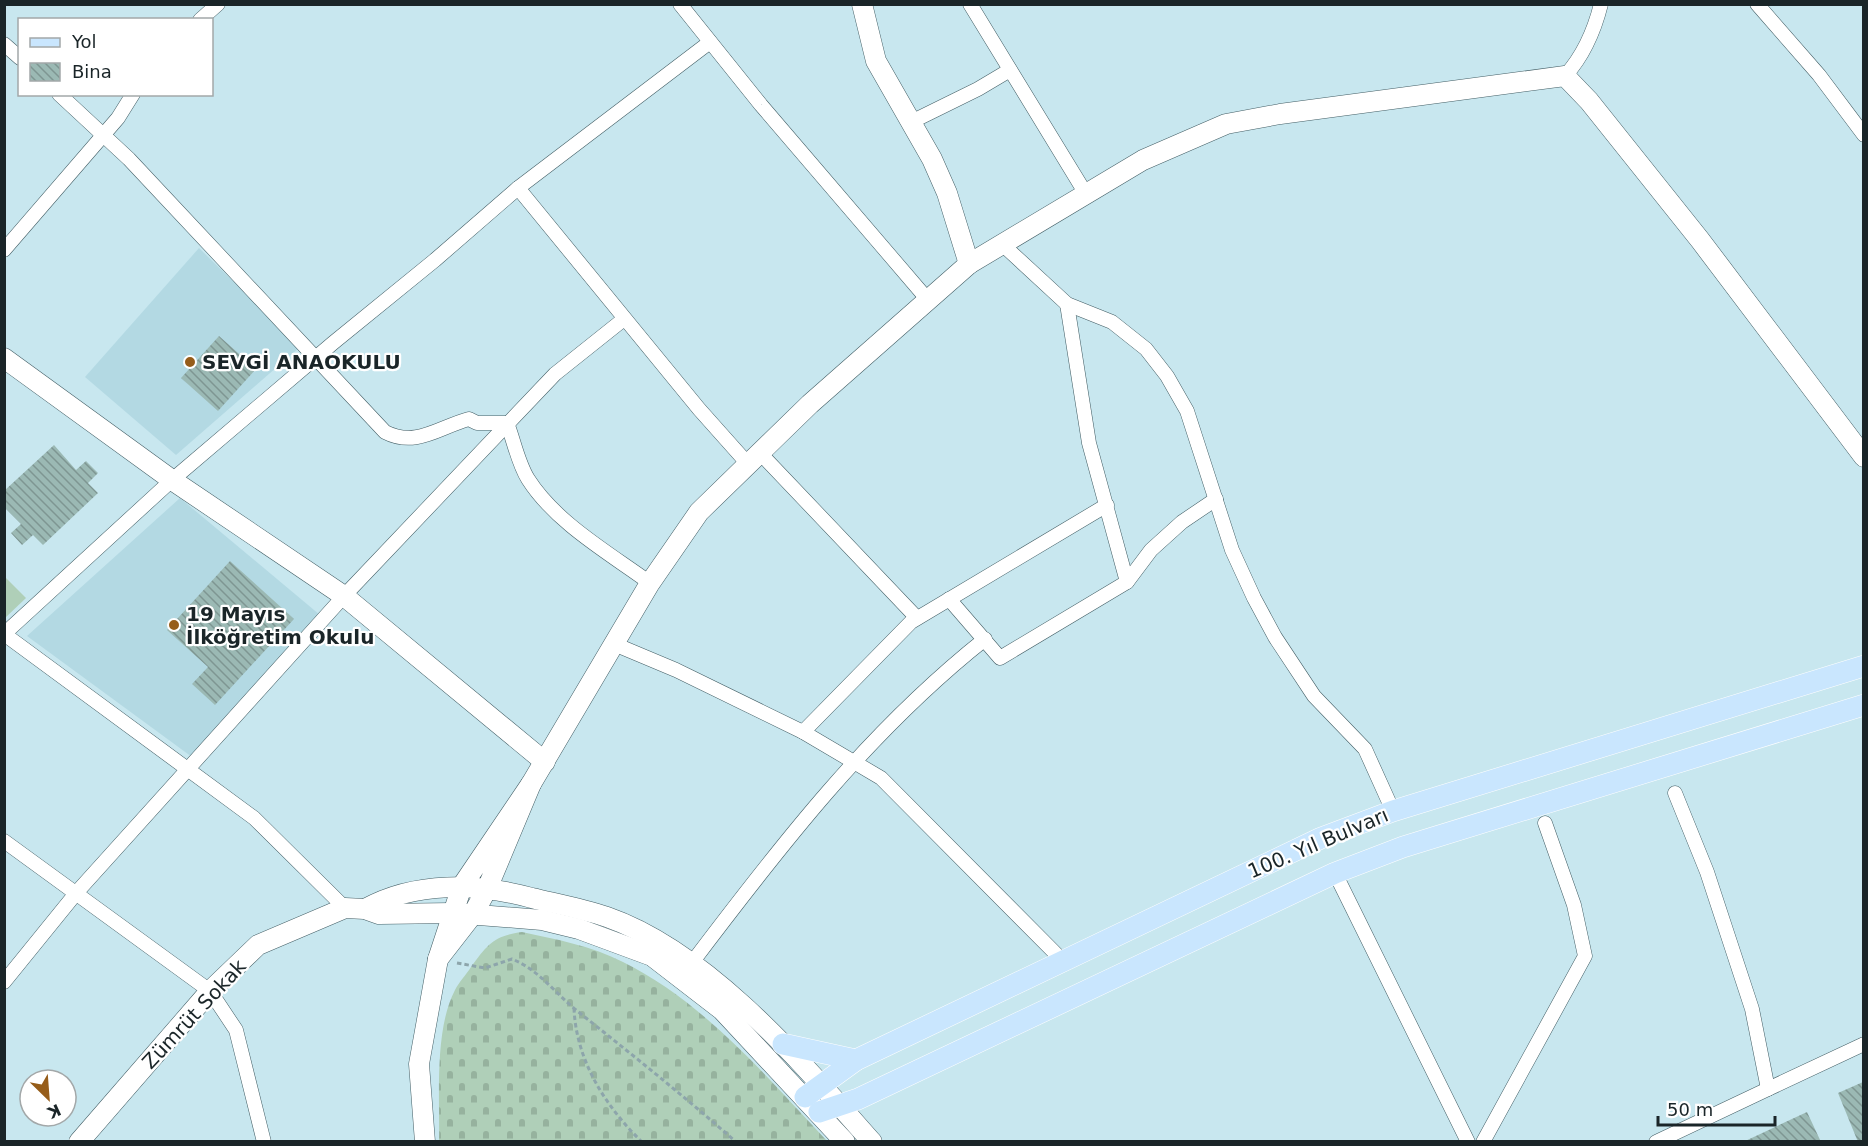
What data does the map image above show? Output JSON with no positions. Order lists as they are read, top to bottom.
{
  "streets": {
    "main road": ["100. Yıl Bulvarı"],
    "street": ["Zümrüt Sokak"]
  },
  "crossings": [
    ["100. Yıl Bulvarı", "Zümrüt Sokak"]
  ],
  "places": ["SEVGİ ANAOKULU", "19 Mayıs İlköğretim Okulu"],
  "legend": ["Yol", "Bina"],
  "scale_bar": "50 m",
  "north": "bottom right"
}
